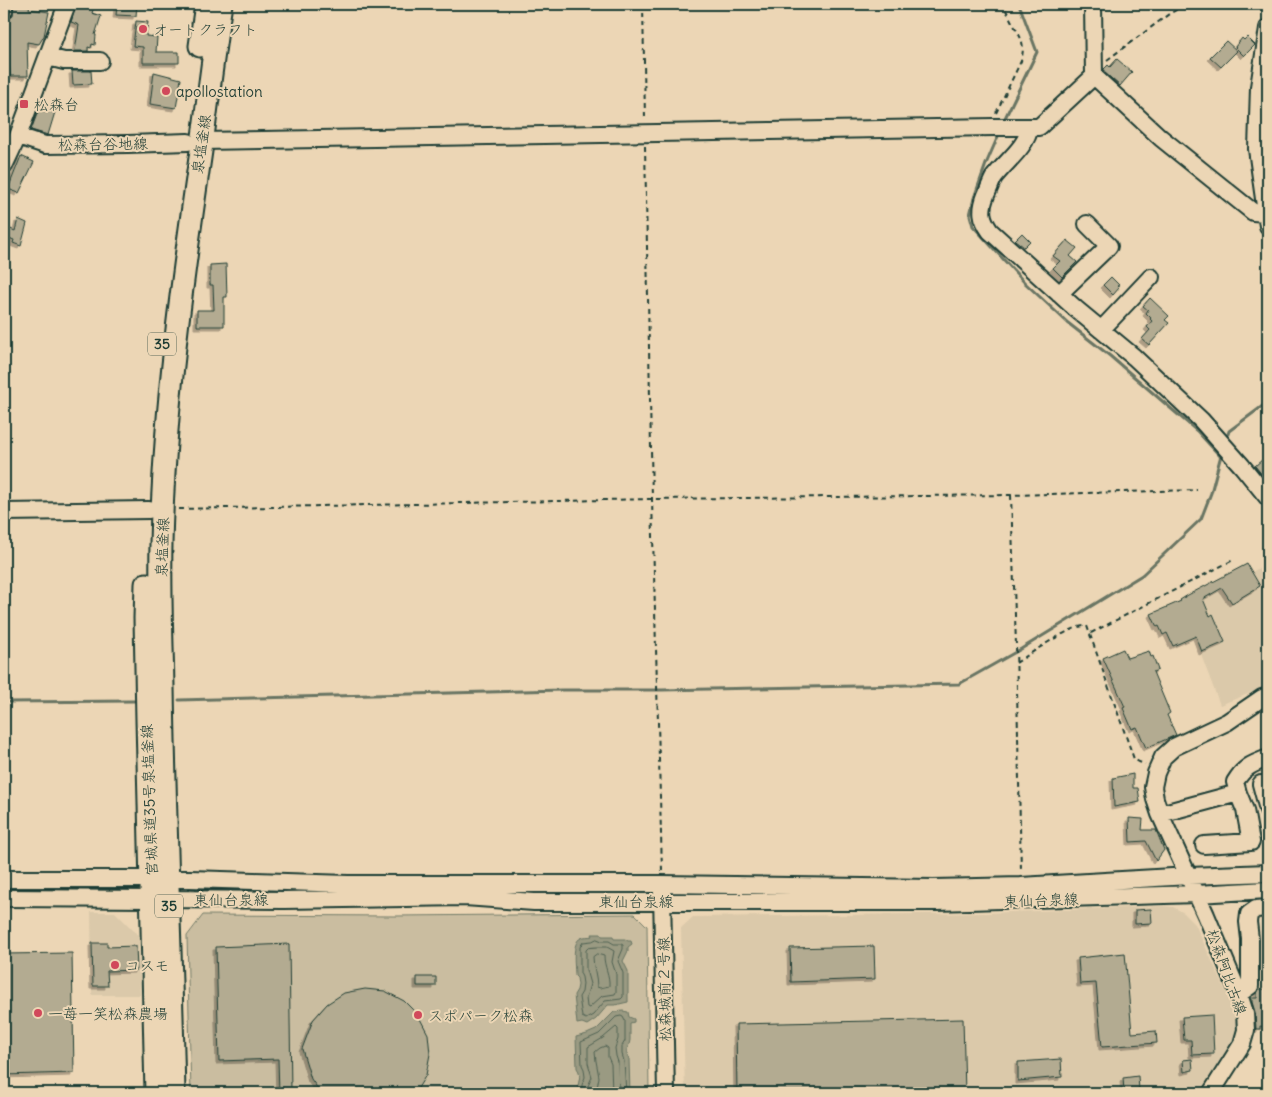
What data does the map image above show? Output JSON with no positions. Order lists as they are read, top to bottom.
{
  "streets": {
    "main road": ["泉塩釜線", "35", "宮城県道35号泉塩釜線"],
    "street": [
      "松森台谷地線",
      "東仙台泉線",
      "松森阿比古線",
      "松森城前２号線"
    ]
  },
  "crossings": [
    ["松森台谷地線", "泉塩釜線"],
    ["泉塩釜線", "宮城県道35号泉塩釜線"],
    ["泉塩釜線", "東仙台泉線"],
    ["宮城県道35号泉塩釜線", "東仙台泉線"],
    ["東仙台泉線", "松森阿比古線"],
    ["東仙台泉線", "松森城前２号線"]
  ],
  "places": {
    "other": [
      "オートクラフト",
      "apollostation",
      "コスモ",
      "一苺一笑松森農場",
      "スポパーク松森"
    ],
    "transit": ["松森台"]
  }
}
